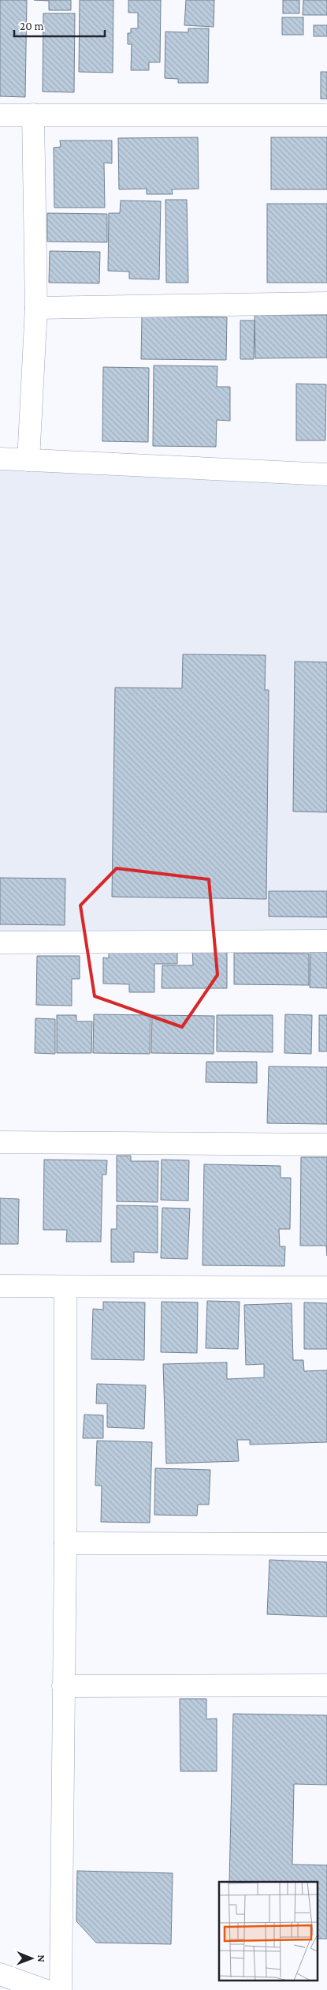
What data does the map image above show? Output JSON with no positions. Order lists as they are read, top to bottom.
{
  "scale_bar": "20 m",
  "north": "right"
}
